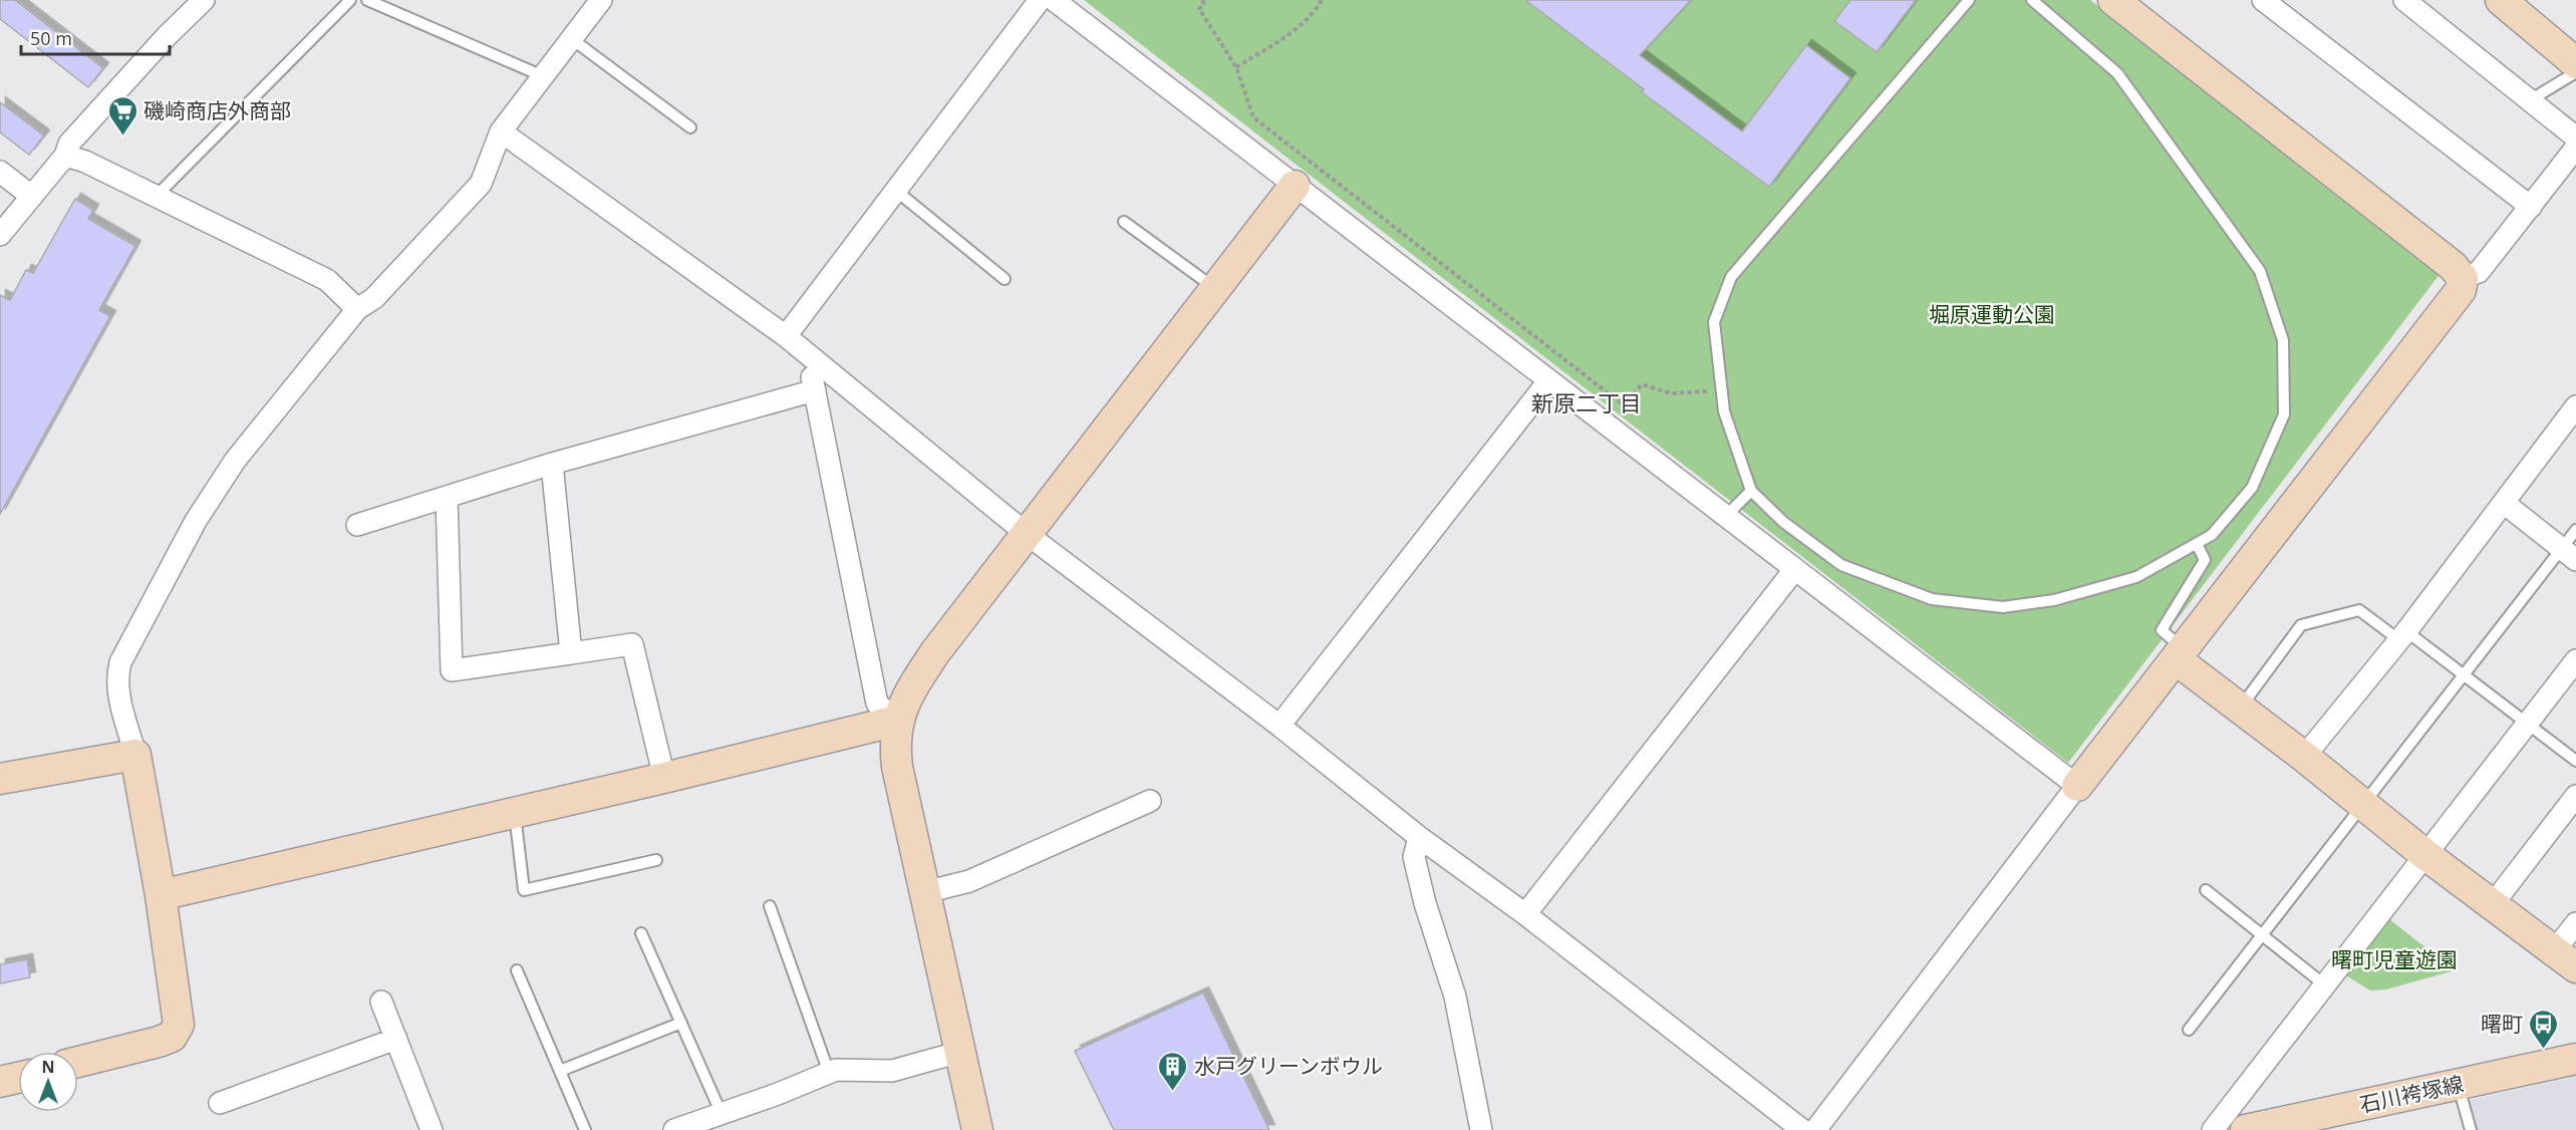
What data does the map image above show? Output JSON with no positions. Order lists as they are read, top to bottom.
{
  "streets": {
    "street": ["石川袴塚線"]
  },
  "districts": ["新原二丁目"],
  "parks": ["堀原運動公園", "曙町児童遊園"],
  "places": {
    "supermarket": ["磯崎商店外商部"],
    "bus stop": ["曙町"],
    "building": ["水戸グリーンボウル"]
  },
  "scale_bar": "50 m",
  "north": "top"
}
